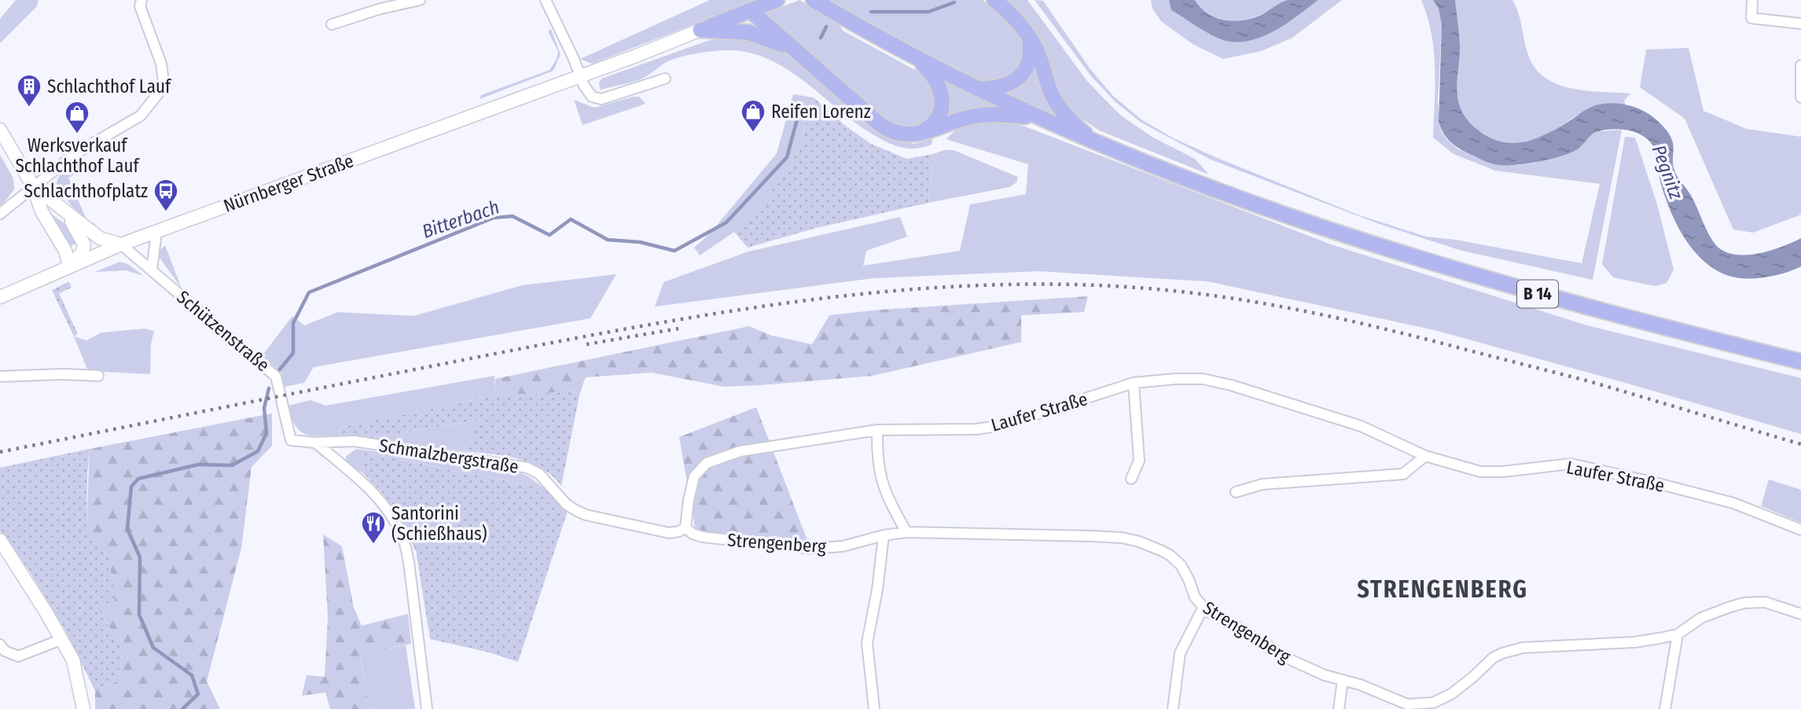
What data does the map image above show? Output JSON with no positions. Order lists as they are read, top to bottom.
{
  "streets": {
    "main road": ["Nürnberger Straße", "B 14"],
    "street": [
      "Schützenstraße",
      "Laufer Straße",
      "Schmalzbergstraße",
      "Strengenberg"
    ]
  },
  "crossings": [
    ["Nürnberger Straße", "Schützenstraße"],
    ["Schützenstraße", "Schmalzbergstraße"],
    ["Laufer Straße", "Schmalzbergstraße"],
    ["Laufer Straße", "Strengenberg"],
    ["Schmalzbergstraße", "Strengenberg"]
  ],
  "districts": ["STRENGENBERG"],
  "water": ["Pegnitz", "Bitterbach"],
  "places": {
    "building": ["Schlachthof Lauf"],
    "shop": ["Reifen Lorenz", "Werksverkauf Schlachthof Lauf"],
    "bus stop": ["Schlachthofplatz"],
    "restaurant": ["Santorini (Schießhaus)"]
  }
}
